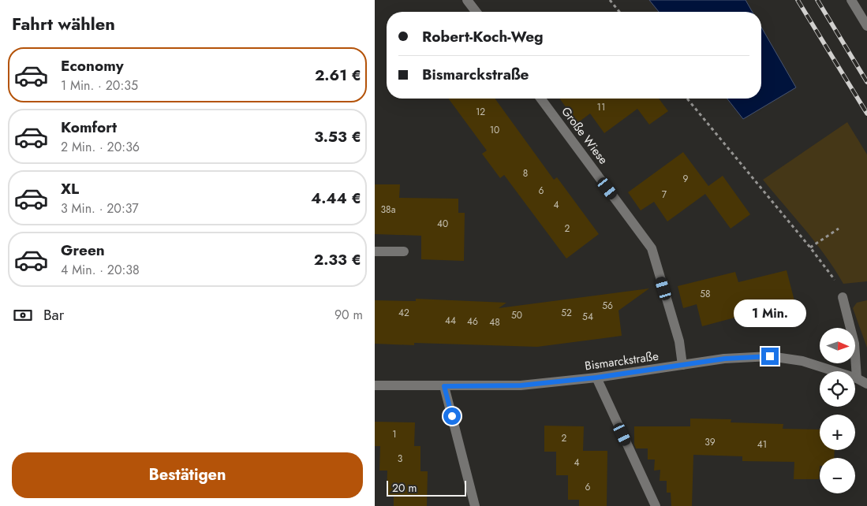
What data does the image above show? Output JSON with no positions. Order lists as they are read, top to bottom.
{
  "streets": {
    "street": ["Große Wiese", "Bismarckstraße"]
  },
  "crossings": [
    ["Große Wiese", "Bismarckstraße"]
  ],
  "house_numbers": [
    "11",
    "12",
    "10",
    "8",
    "9",
    "6",
    "7",
    "4",
    "38a",
    "40",
    "2",
    "58",
    "56",
    "42",
    "52",
    "50",
    "54",
    "44",
    "46",
    "48",
    "1",
    "2",
    "39",
    "41",
    "3",
    "4",
    "6"
  ],
  "scale_bar": "20 m",
  "north": "right",
  "page": {
    "heading": "Fahrt wählen",
    "banner": ["Robert-Koch-Weg", "Bismarckstraße"],
    "list": [
      {
        "name": "Economy",
        "note": "1 Min. · 20:35",
        "value": "2.61 €"
      },
      {
        "name": "Komfort",
        "note": "2 Min. · 20:36",
        "value": "3.53 €"
      },
      {
        "name": "XL",
        "note": "3 Min. · 20:37",
        "value": "4.44 €"
      },
      {
        "name": "Green",
        "note": "4 Min. · 20:38",
        "value": "2.33 €"
      }
    ],
    "pay": ["Bar", "90 m"],
    "bubble": "1 Min.",
    "map_buttons": ["+", "−"],
    "buttons": "Bestätigen",
    "scale": "20 m"
  }
}
